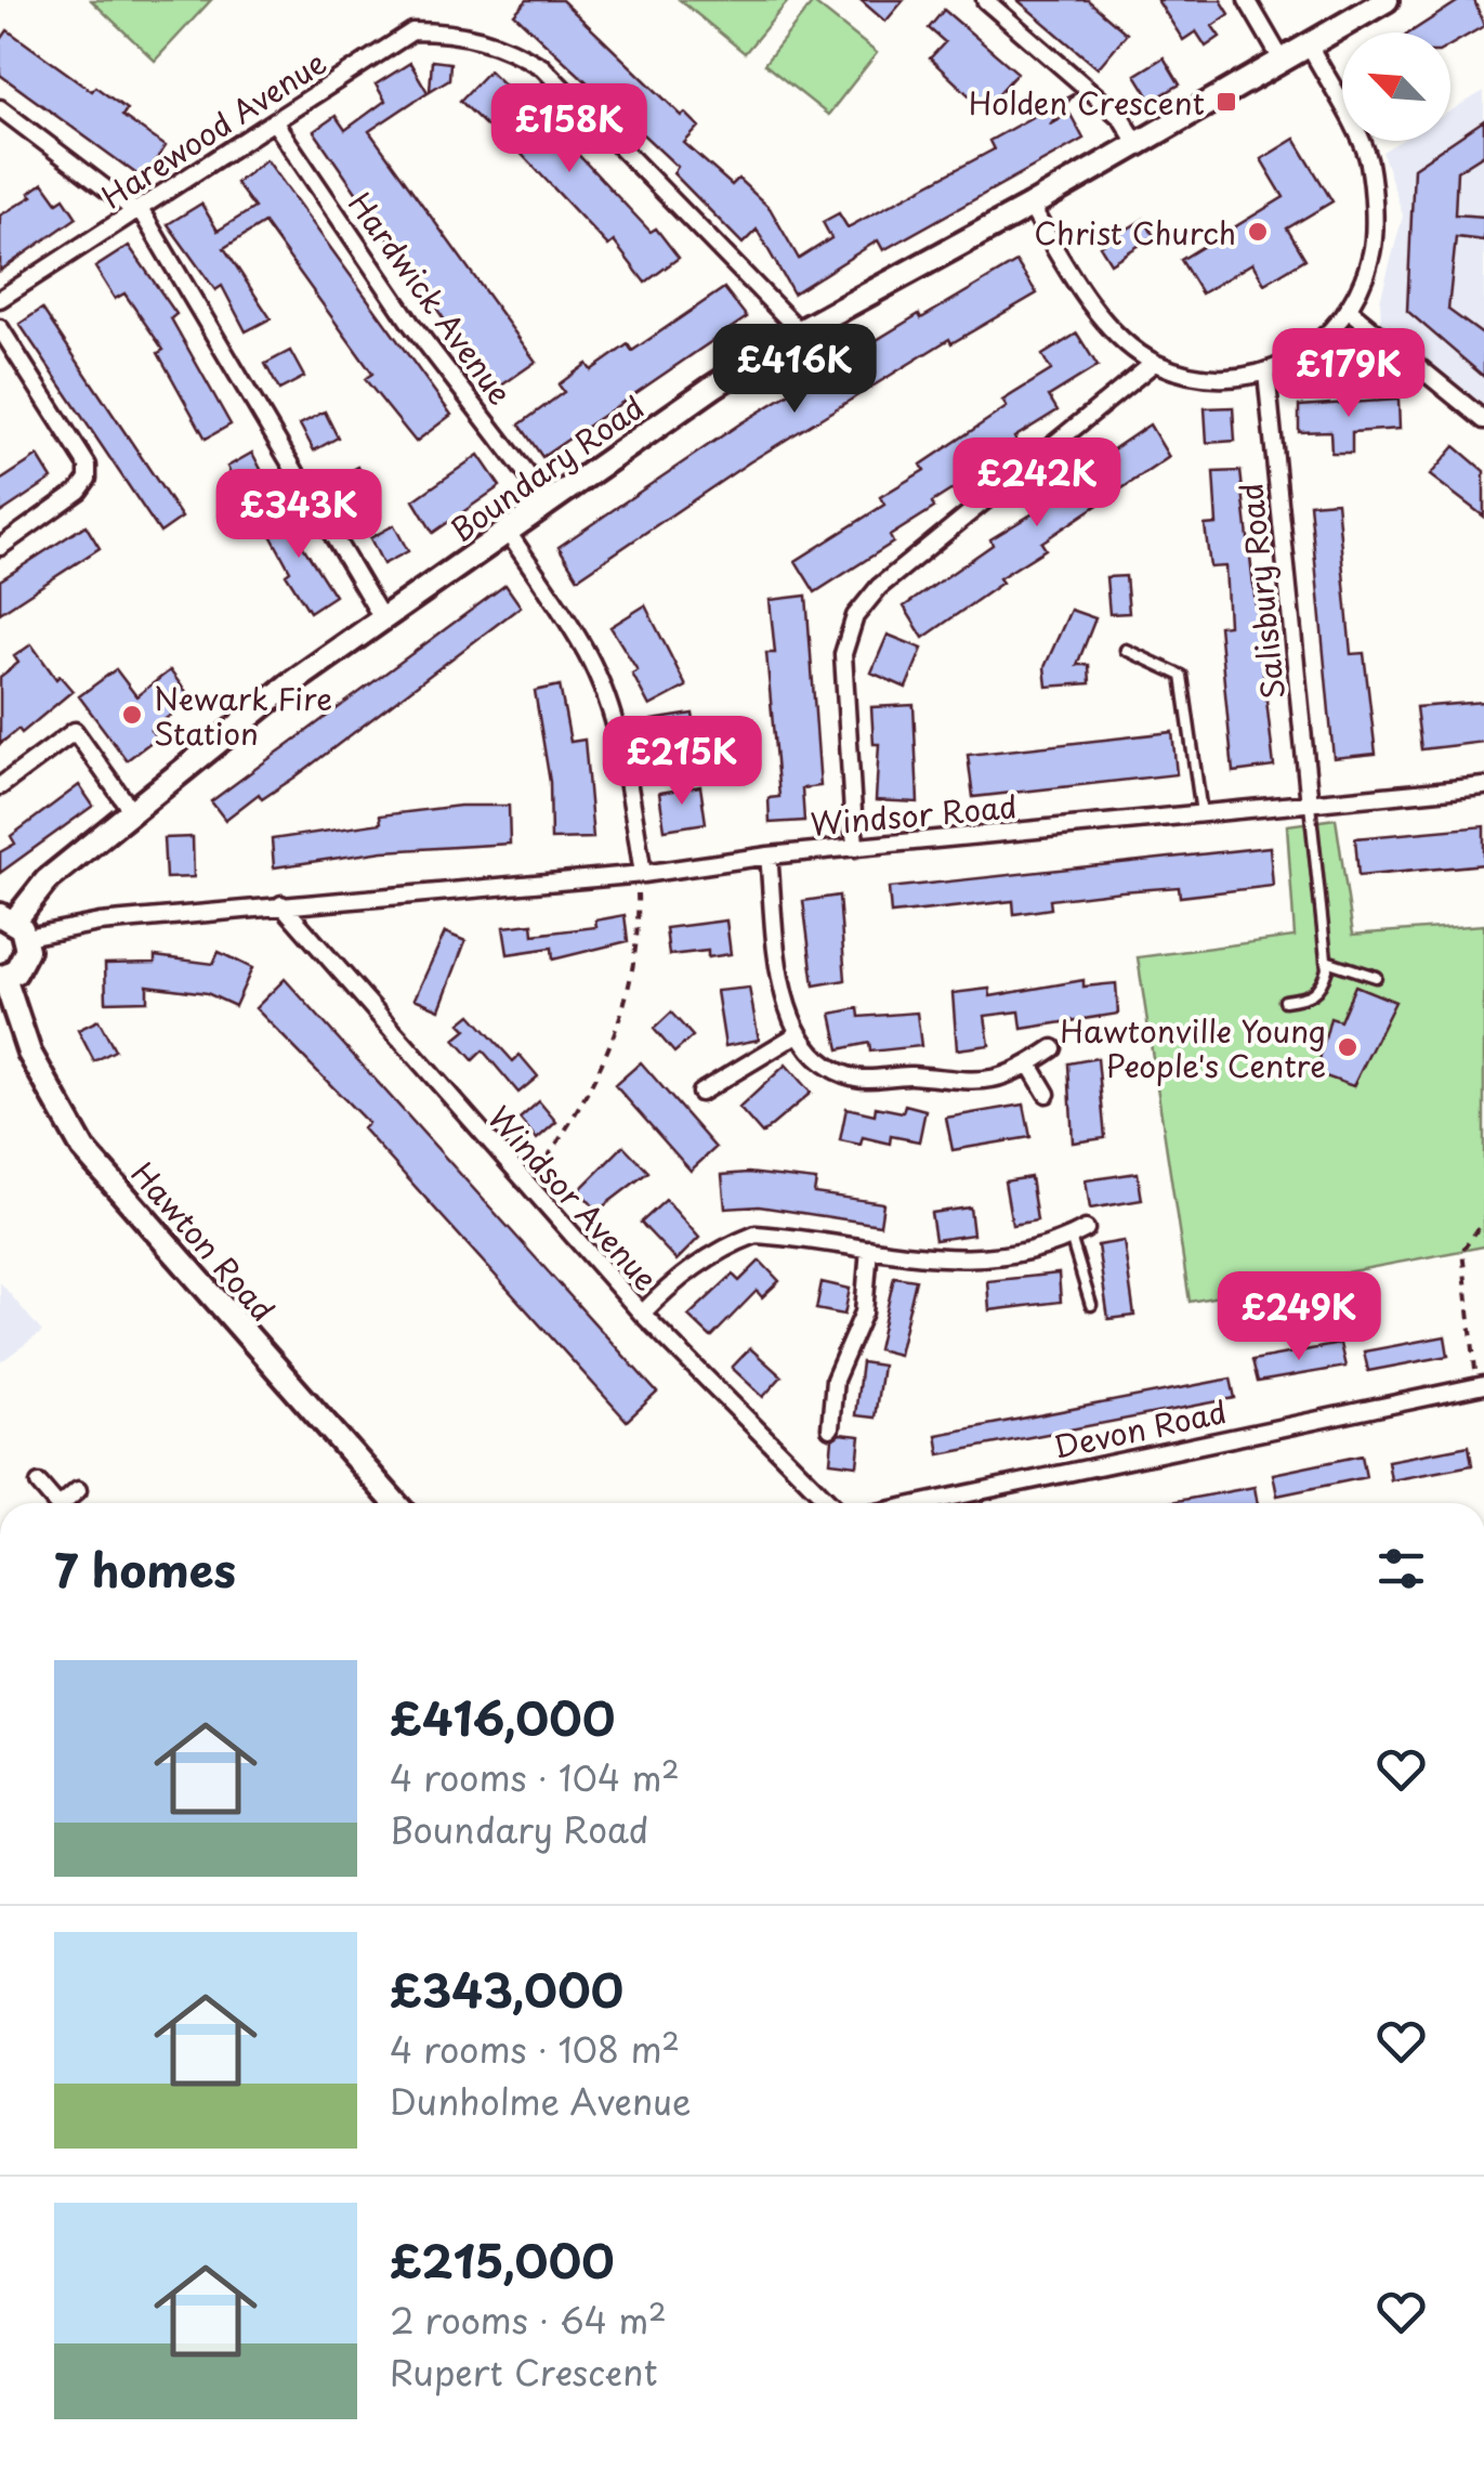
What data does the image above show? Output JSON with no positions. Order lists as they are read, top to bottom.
{
  "streets": {
    "street": [
      "Harewood Avenue",
      "Hardwick Avenue",
      "Boundary Road",
      "Salisbury Road",
      "Windsor Road",
      "Windsor Avenue",
      "Hawton Road",
      "Devon Road"
    ]
  },
  "crossings": [
    ["Harewood Avenue", "Hardwick Avenue"],
    ["Harewood Avenue", "Boundary Road"],
    ["Hardwick Avenue", "Boundary Road"],
    ["Boundary Road", "Windsor Road"],
    ["Boundary Road", "Hawton Road"],
    ["Salisbury Road", "Windsor Road"],
    ["Windsor Road", "Windsor Avenue"]
  ],
  "places": {
    "transit": ["Holden Crescent"],
    "other": ["Christ Church", "Newark Fire Station", "Hawtonville Young People's Centre"]
  },
  "north": "top left",
  "page": {
    "price": [
      "£158K",
      "£416K",
      "£179K",
      "£242K",
      "£343K",
      "£215K",
      "£249K"
    ],
    "heading": "7 homes",
    "list": [
      {
        "name": "£416,000",
        "note": "4 rooms · 104 m² · Boundary Road"
      },
      {
        "name": "£343,000",
        "note": "4 rooms · 108 m² · Dunholme Avenue"
      },
      {
        "name": "£215,000",
        "note": "2 rooms · 64 m² · Rupert Crescent"
      }
    ]
  }
}
